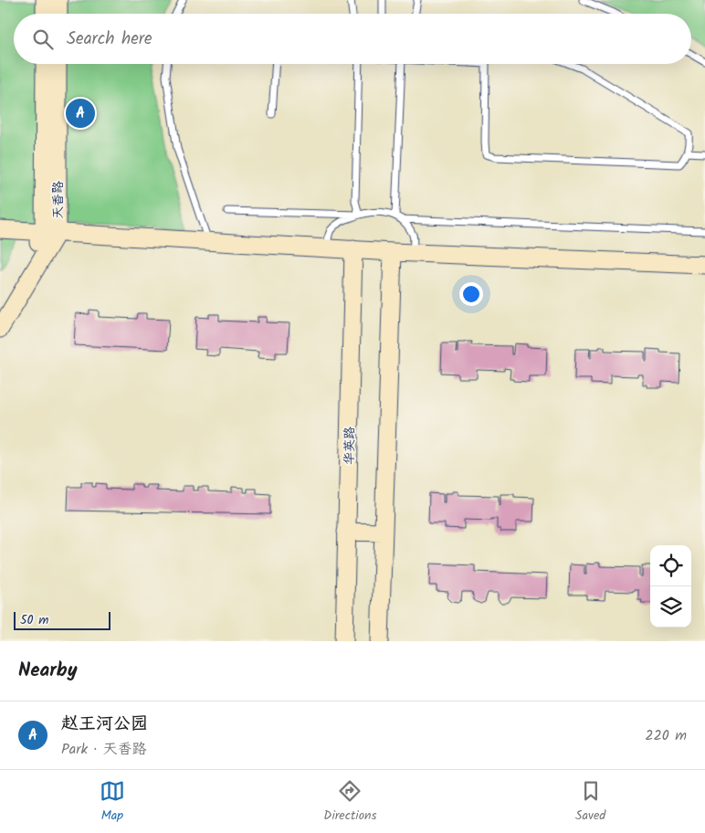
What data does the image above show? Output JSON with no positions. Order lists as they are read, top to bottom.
{
  "streets": {
    "main road": ["天香路", "华英路"]
  },
  "scale_bar": "50 m",
  "page": {
    "search": "Search here",
    "pins": "A",
    "scale": "50 m",
    "heading": "Nearby",
    "list": [
      {
        "mark": "A",
        "name": "赵王河公园",
        "note": "Park · 天香路",
        "value": "220 m"
      }
    ],
    "nav": ["Map", "Directions", "Saved"]
  }
}
